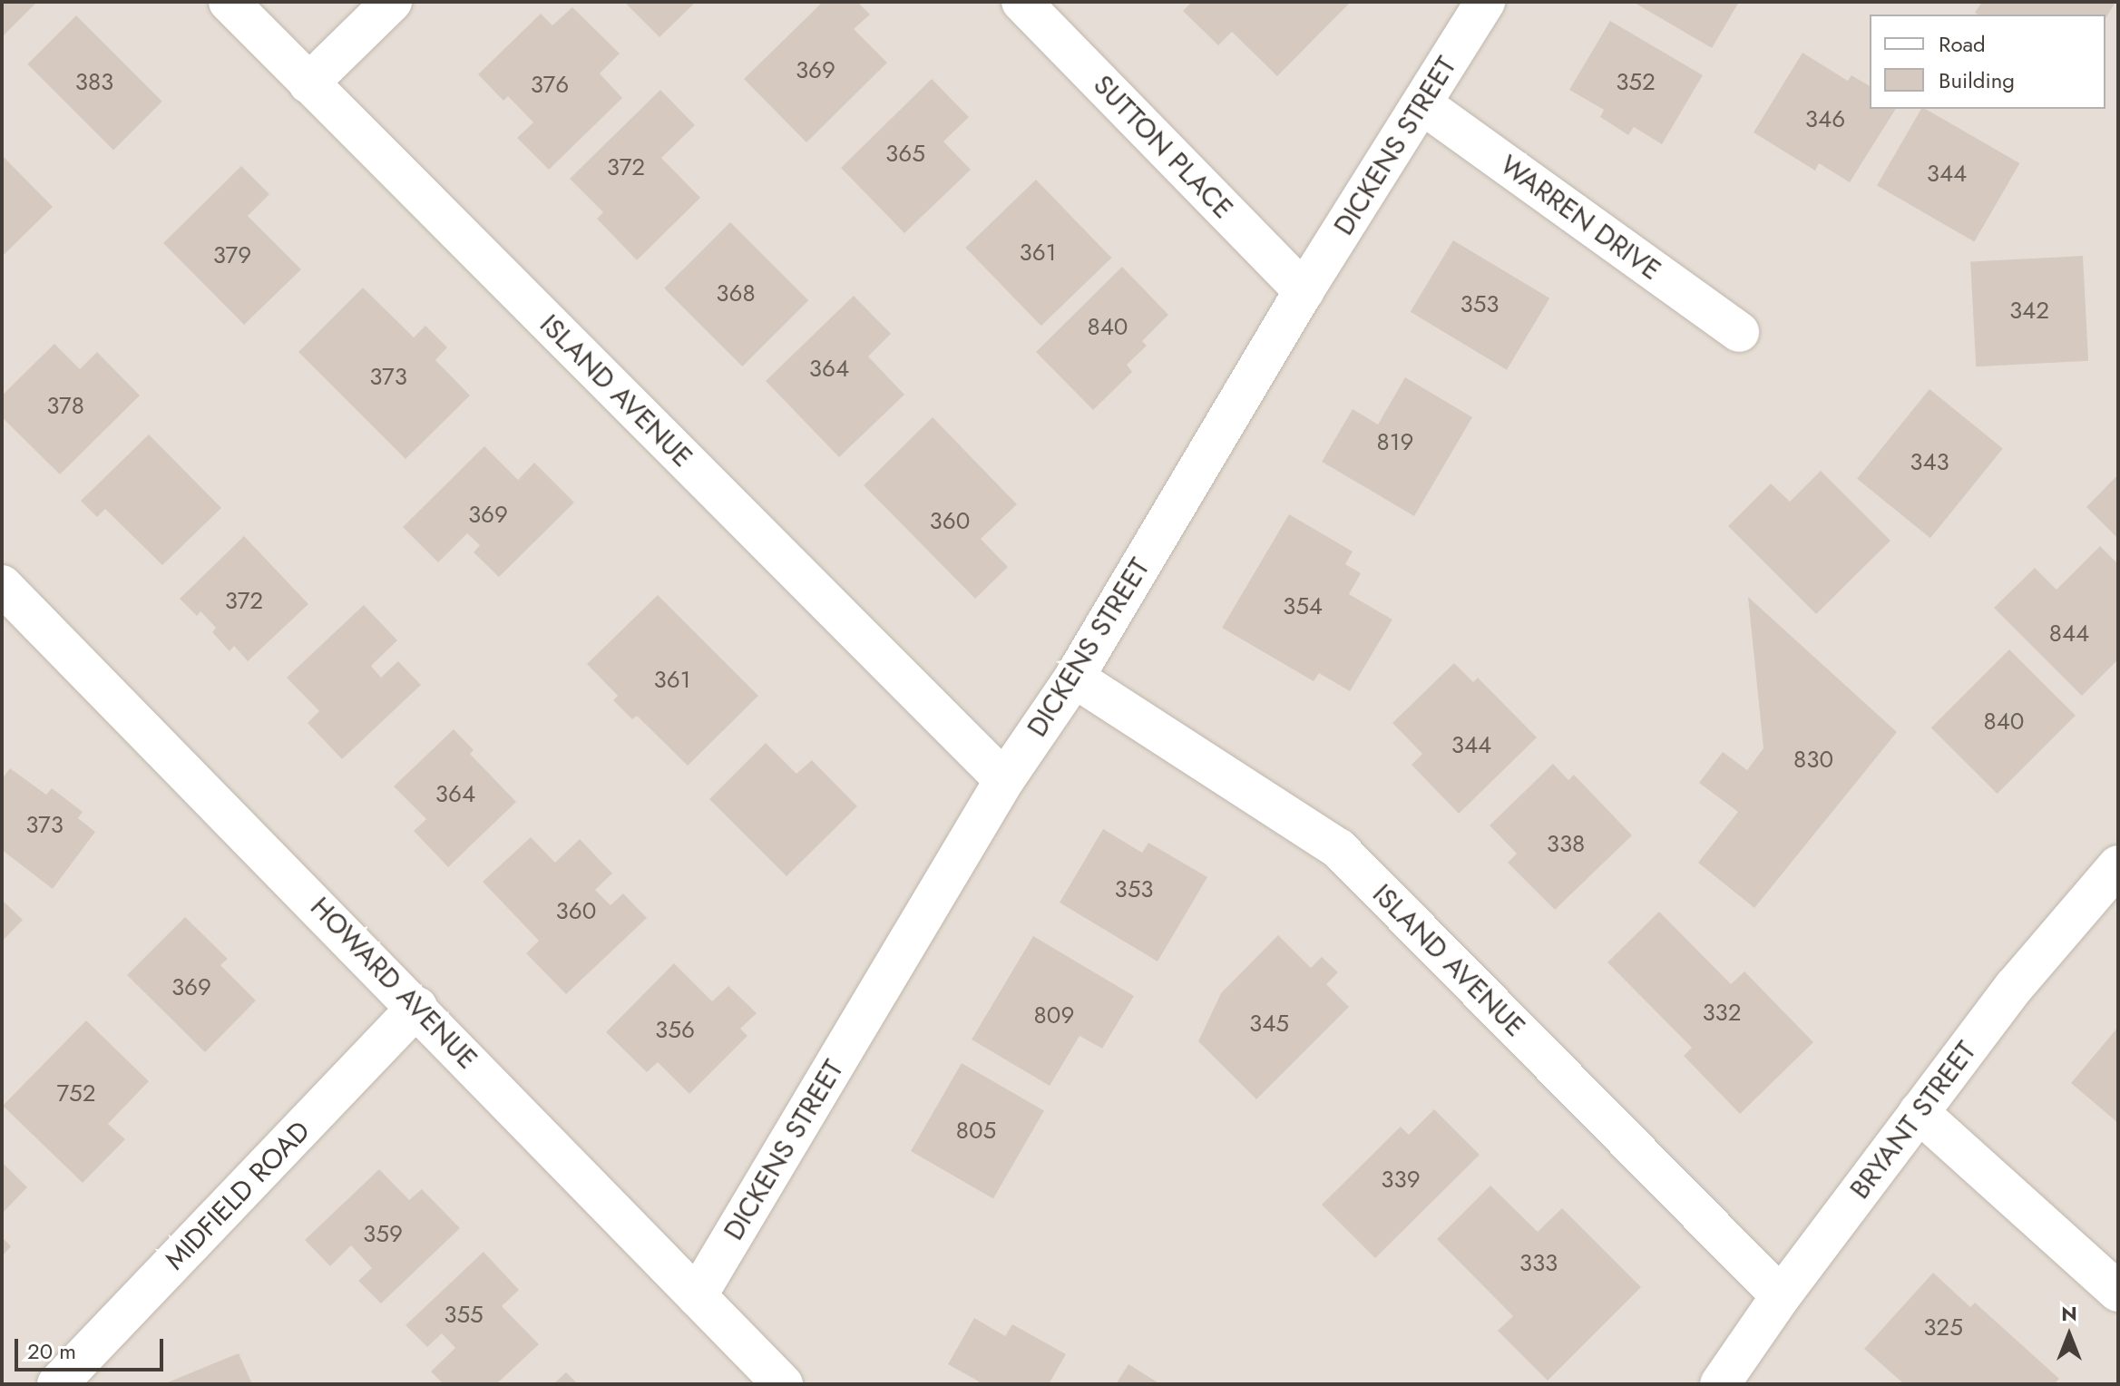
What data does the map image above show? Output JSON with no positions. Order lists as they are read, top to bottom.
{
  "streets": {
    "street": [
      "DICKENS STREET",
      "SUTTON PLACE",
      "WARREN DRIVE",
      "ISLAND AVENUE",
      "HOWARD AVENUE",
      "BRYANT STREET",
      "MIDFIELD ROAD"
    ]
  },
  "crossings": [
    ["DICKENS STREET", "SUTTON PLACE"],
    ["DICKENS STREET", "WARREN DRIVE"],
    ["DICKENS STREET", "ISLAND AVENUE"],
    ["DICKENS STREET", "HOWARD AVENUE"],
    ["ISLAND AVENUE", "BRYANT STREET"],
    ["HOWARD AVENUE", "MIDFIELD ROAD"]
  ],
  "house_numbers": [
    "369",
    "383",
    "352",
    "376",
    "346",
    "365",
    "372",
    "344",
    "361",
    "379",
    "368",
    "353",
    "342",
    "840",
    "364",
    "373",
    "378",
    "819",
    "343",
    "369",
    "360",
    "372",
    "354",
    "844",
    "361",
    "840",
    "344",
    "830",
    "364",
    "373",
    "338",
    "353",
    "360",
    "369",
    "332",
    "809",
    "345",
    "356",
    "752",
    "805",
    "339",
    "359",
    "333",
    "355",
    "325"
  ],
  "legend": ["Road", "Building"],
  "scale_bar": "20 m",
  "north": "top"
}
